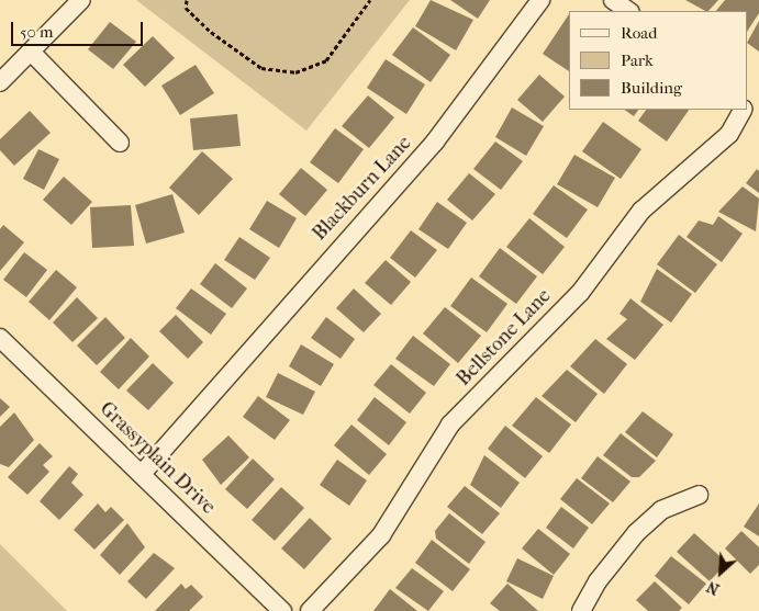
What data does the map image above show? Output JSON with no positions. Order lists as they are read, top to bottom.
{
  "streets": {
    "street": ["Blackburn Lane", "Bellstone Lane", "Grassyplain Drive"]
  },
  "crossings": [
    ["Blackburn Lane", "Grassyplain Drive"]
  ],
  "legend": ["Road", "Park", "Building"],
  "scale_bar": "50 m",
  "north": "bottom left"
}
